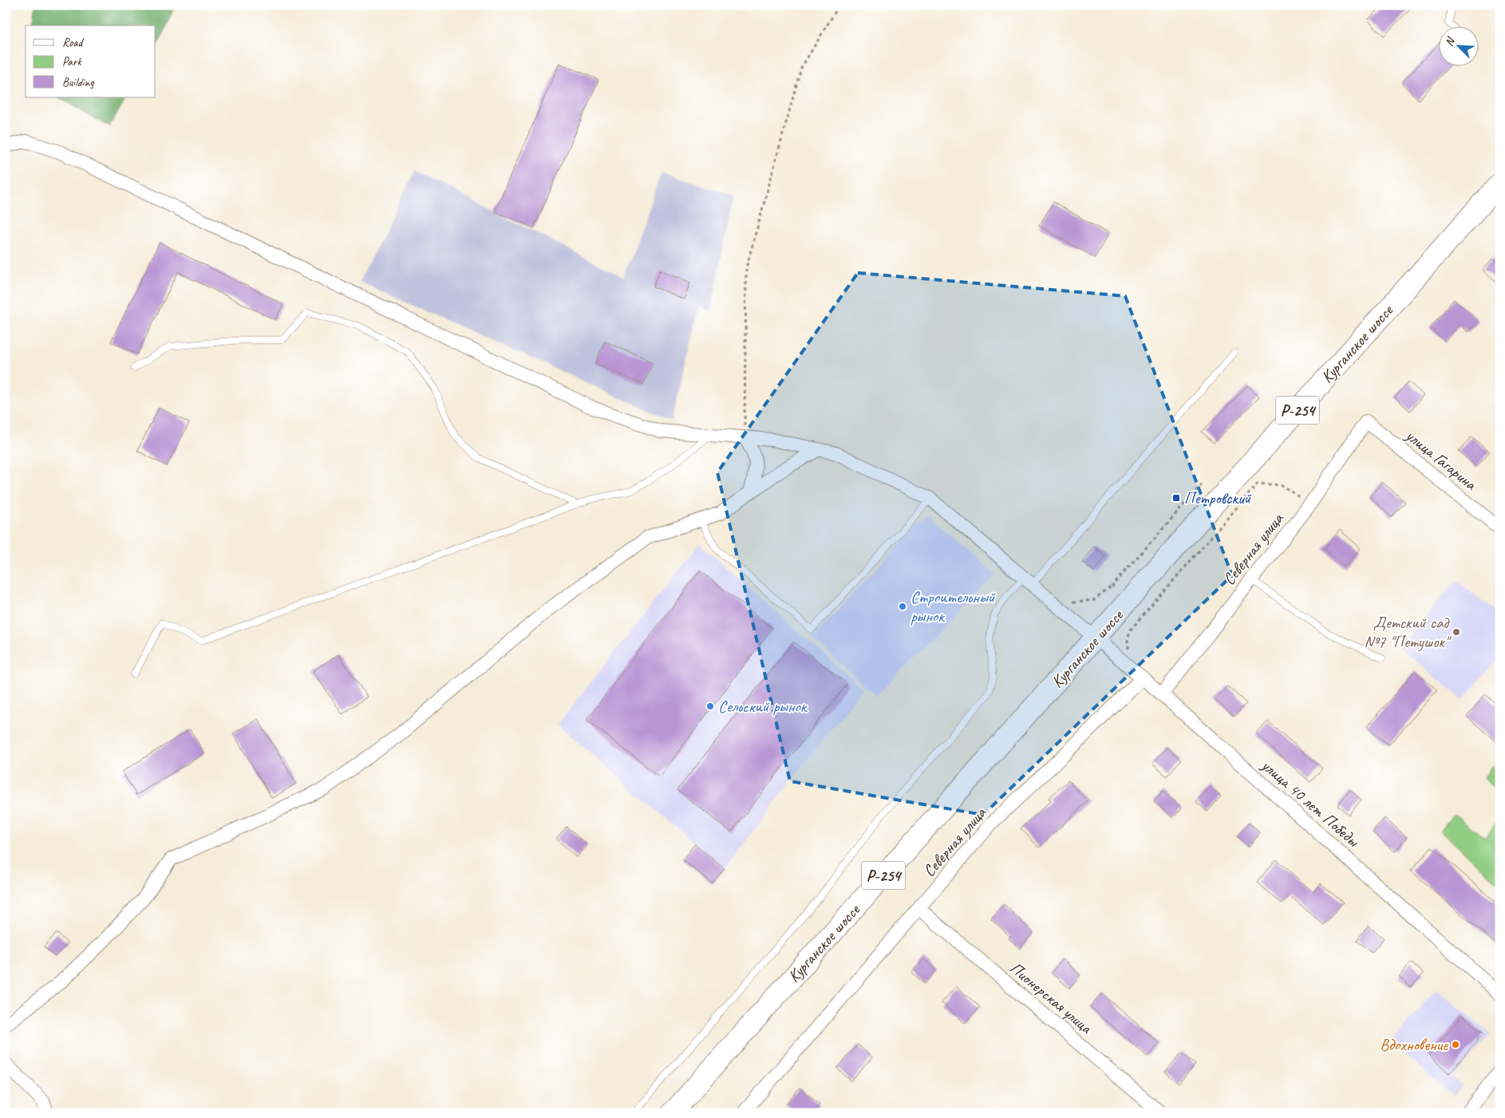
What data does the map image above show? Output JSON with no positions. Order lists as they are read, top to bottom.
{
  "streets": {
    "main road": ["Курганское шоссе", "Р-254"],
    "street": [
      "улица Гагарина",
      "Северная улица",
      "улица 40 лет Победы",
      "Пионерская улица"
    ]
  },
  "crossings": [
    ["Курганское шоссе", "улица 40 лет Победы"],
    ["улица Гагарина", "Северная улица"],
    ["Северная улица", "улица 40 лет Победы"],
    ["Северная улица", "Пионерская улица"]
  ],
  "places": {
    "transit": ["Петровский"],
    "other": [
      "Строительный рынок",
      "Детский сад №7 \"Петушок\"",
      "Сельский рынок",
      "Вдохновение"
    ]
  },
  "legend": ["Road", "Park", "Building"],
  "north": "top left"
}
